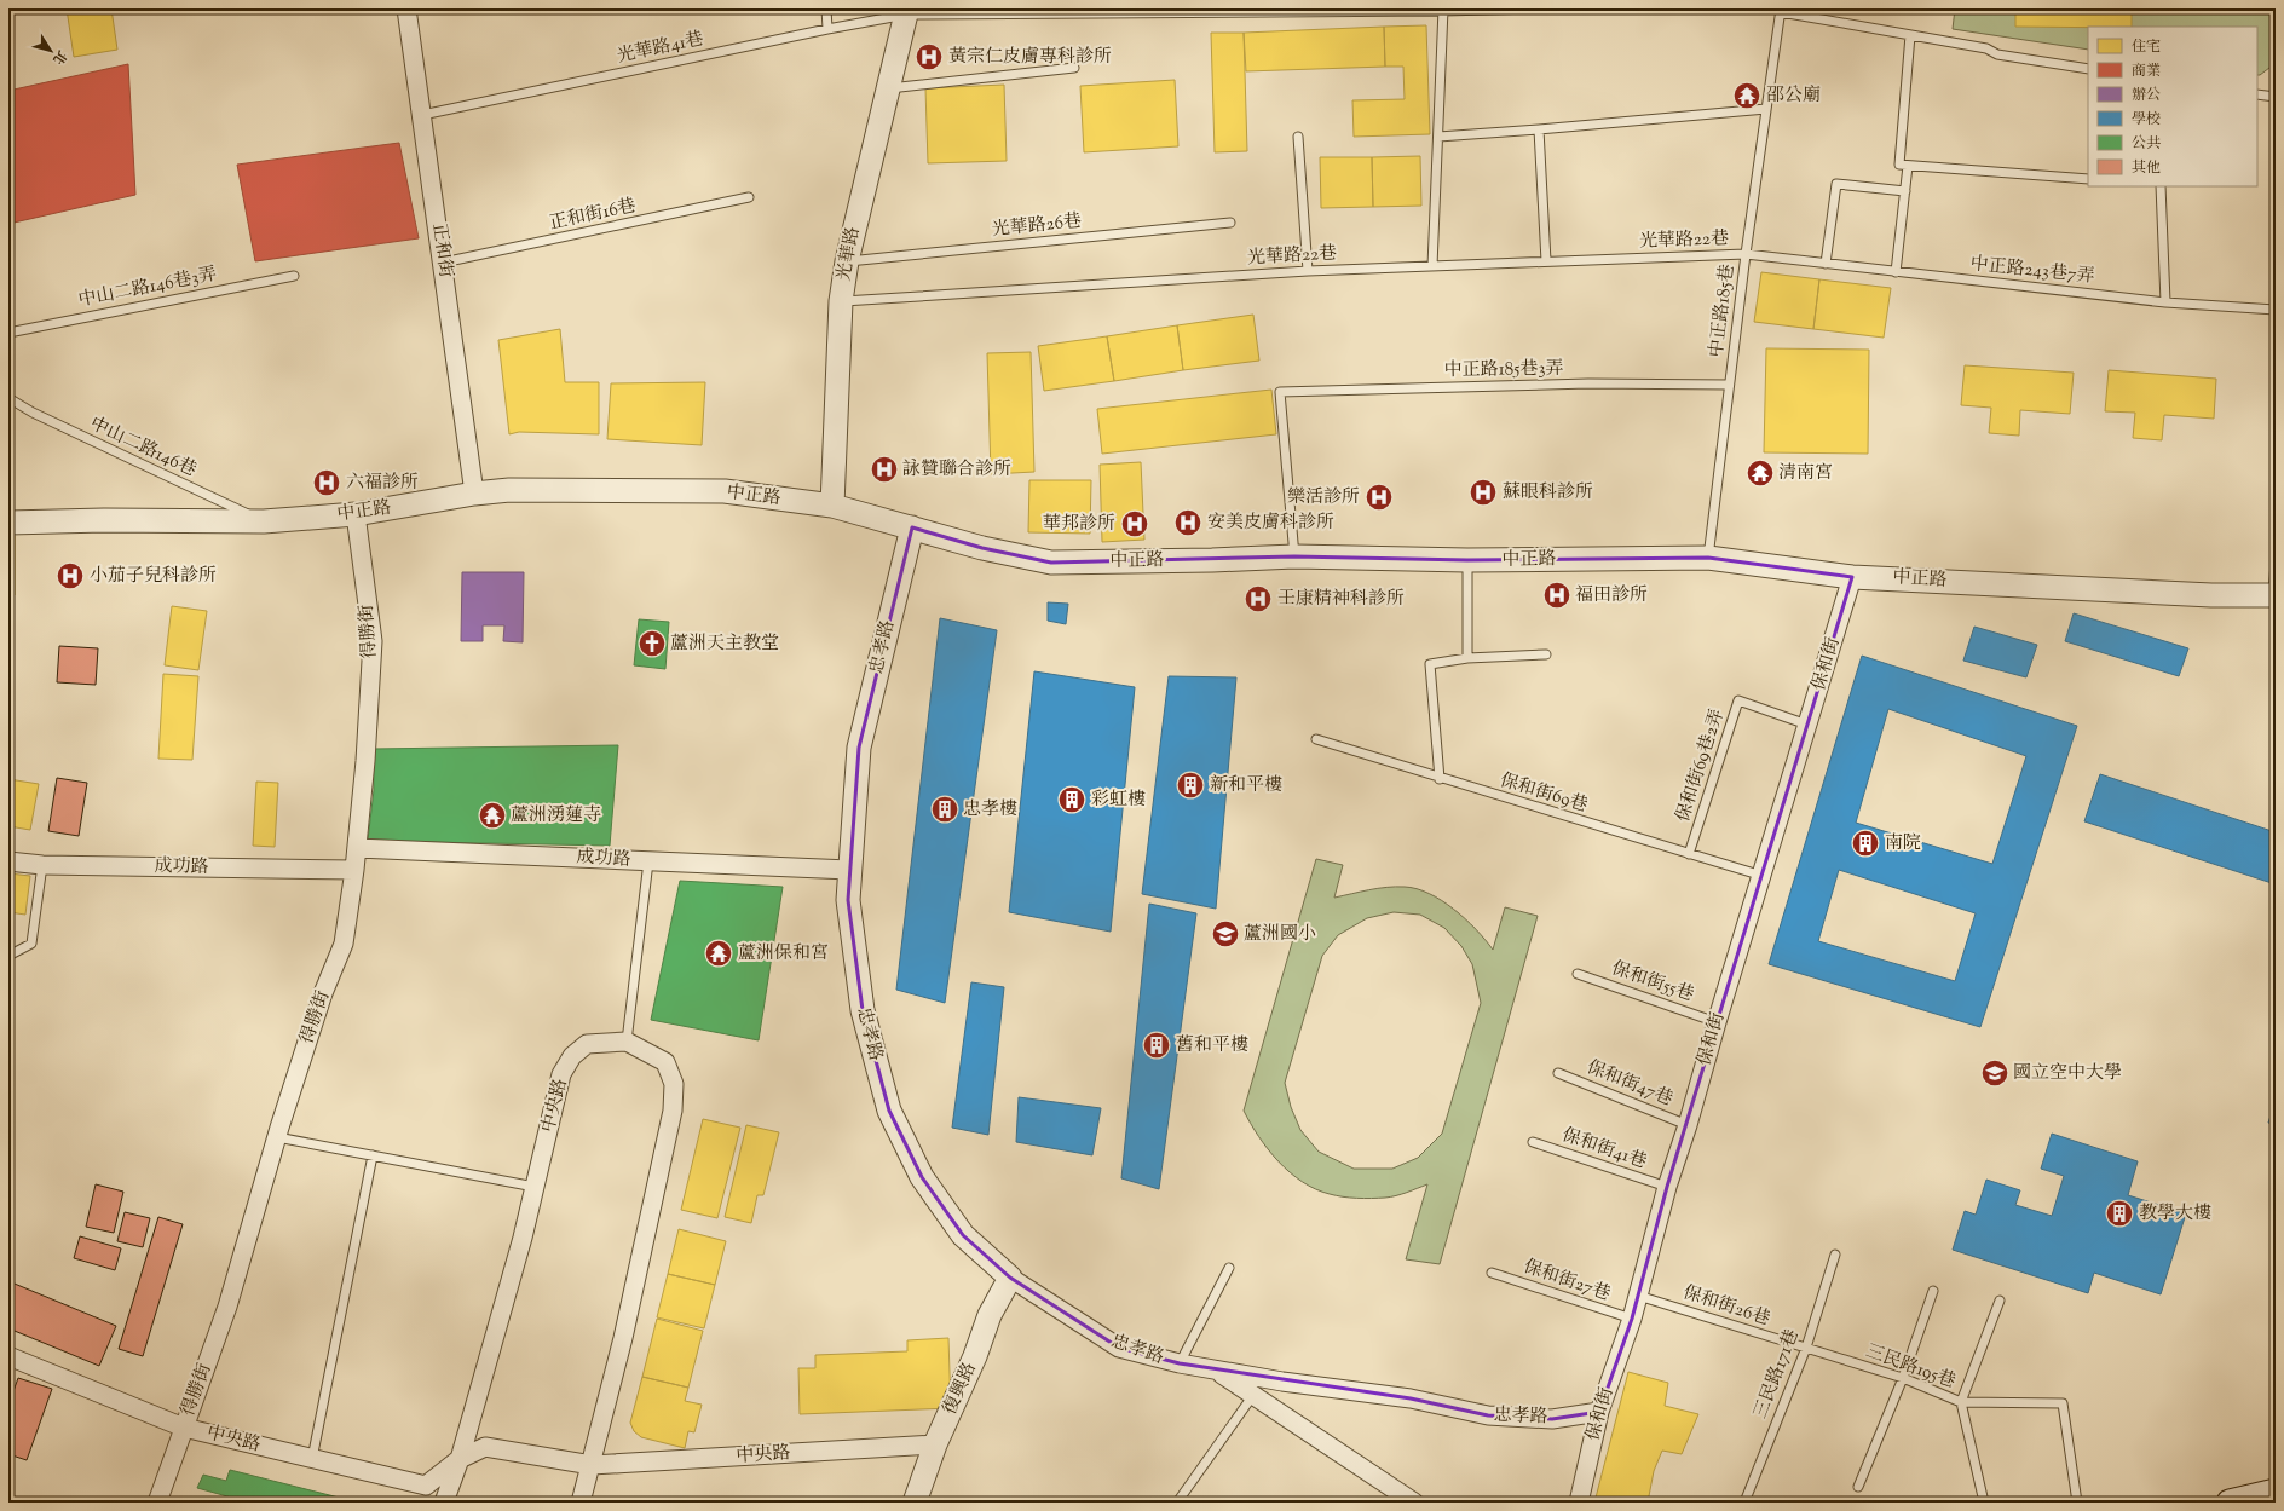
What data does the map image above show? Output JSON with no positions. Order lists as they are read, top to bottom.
{
  "streets": {
    "street": [
      "正和街",
      "光華路",
      "中正路",
      "得勝街",
      "忠孝路",
      "保和街",
      "成功路",
      "中央路",
      "復興路"
    ],
    "lane": [
      "光華路41巷",
      "正和街16巷",
      "光華路26巷",
      "光華路22巷",
      "中正路243巷7弄",
      "中山二路146巷3弄",
      "中正路185巷",
      "中正路185巷3弄",
      "中山二路146巷",
      "保和街69巷2弄",
      "保和街69巷",
      "保和街55巷",
      "保和街47巷",
      "保和街41巷",
      "保和街27巷",
      "保和街26巷",
      "三民路195巷",
      "三民路171巷"
    ]
  },
  "crossings": [
    ["光華路41巷", "正和街"],
    ["光華路41巷", "光華路"],
    ["正和街16巷", "正和街"],
    ["光華路26巷", "光華路"],
    ["光華路22巷", "光華路"],
    ["光華路22巷", "中正路243巷7弄"],
    ["光華路22巷", "中正路185巷"],
    ["正和街", "中正路"],
    ["光華路", "中正路"],
    ["中正路243巷7弄", "中正路185巷"],
    ["中正路185巷", "中正路185巷3弄"],
    ["中正路185巷", "中正路"],
    ["中正路185巷3弄", "中正路"],
    ["中山二路146巷", "中正路"],
    ["中正路", "得勝街"],
    ["中正路", "忠孝路"],
    ["中正路", "保和街"],
    ["得勝街", "成功路"],
    ["得勝街", "中央路"],
    ["忠孝路", "保和街"],
    ["忠孝路", "成功路"],
    ["忠孝路", "復興路"],
    ["保和街", "保和街69巷2弄"],
    ["保和街", "保和街69巷"],
    ["保和街", "保和街55巷"],
    ["保和街", "保和街47巷"],
    ["保和街", "保和街41巷"],
    ["保和街", "保和街27巷"],
    ["保和街", "保和街26巷"],
    ["保和街69巷2弄", "保和街69巷"],
    ["中央路", "復興路"],
    ["保和街26巷", "三民路195巷"],
    ["保和街26巷", "三民路171巷"],
    ["三民路195巷", "三民路171巷"]
  ],
  "places": {
    "hospital": [
      "黃宗仁皮膚專科診所",
      "詠贊聯合診所",
      "六福診所",
      "蘇眼科診所",
      "樂活診所",
      "安美皮膚科診所",
      "華邦診所",
      "小茄子兒科診所",
      "福田診所",
      "壬康精神科診所"
    ],
    "temple": [
      "邵公廟",
      "清南宮",
      "蘆洲湧蓮寺",
      "蘆洲保和宮"
    ],
    "church": ["蘆洲天主教堂"],
    "building": [
      "新和平樓",
      "彩虹樓",
      "忠孝樓",
      "南院",
      "舊和平樓",
      "教學大樓"
    ],
    "school or university": ["蘆洲國小", "國立空中大學"]
  },
  "legend": [
    "住宅",
    "商業",
    "辦公",
    "學校",
    "公共",
    "其他"
  ],
  "north": "bottom right"
}
